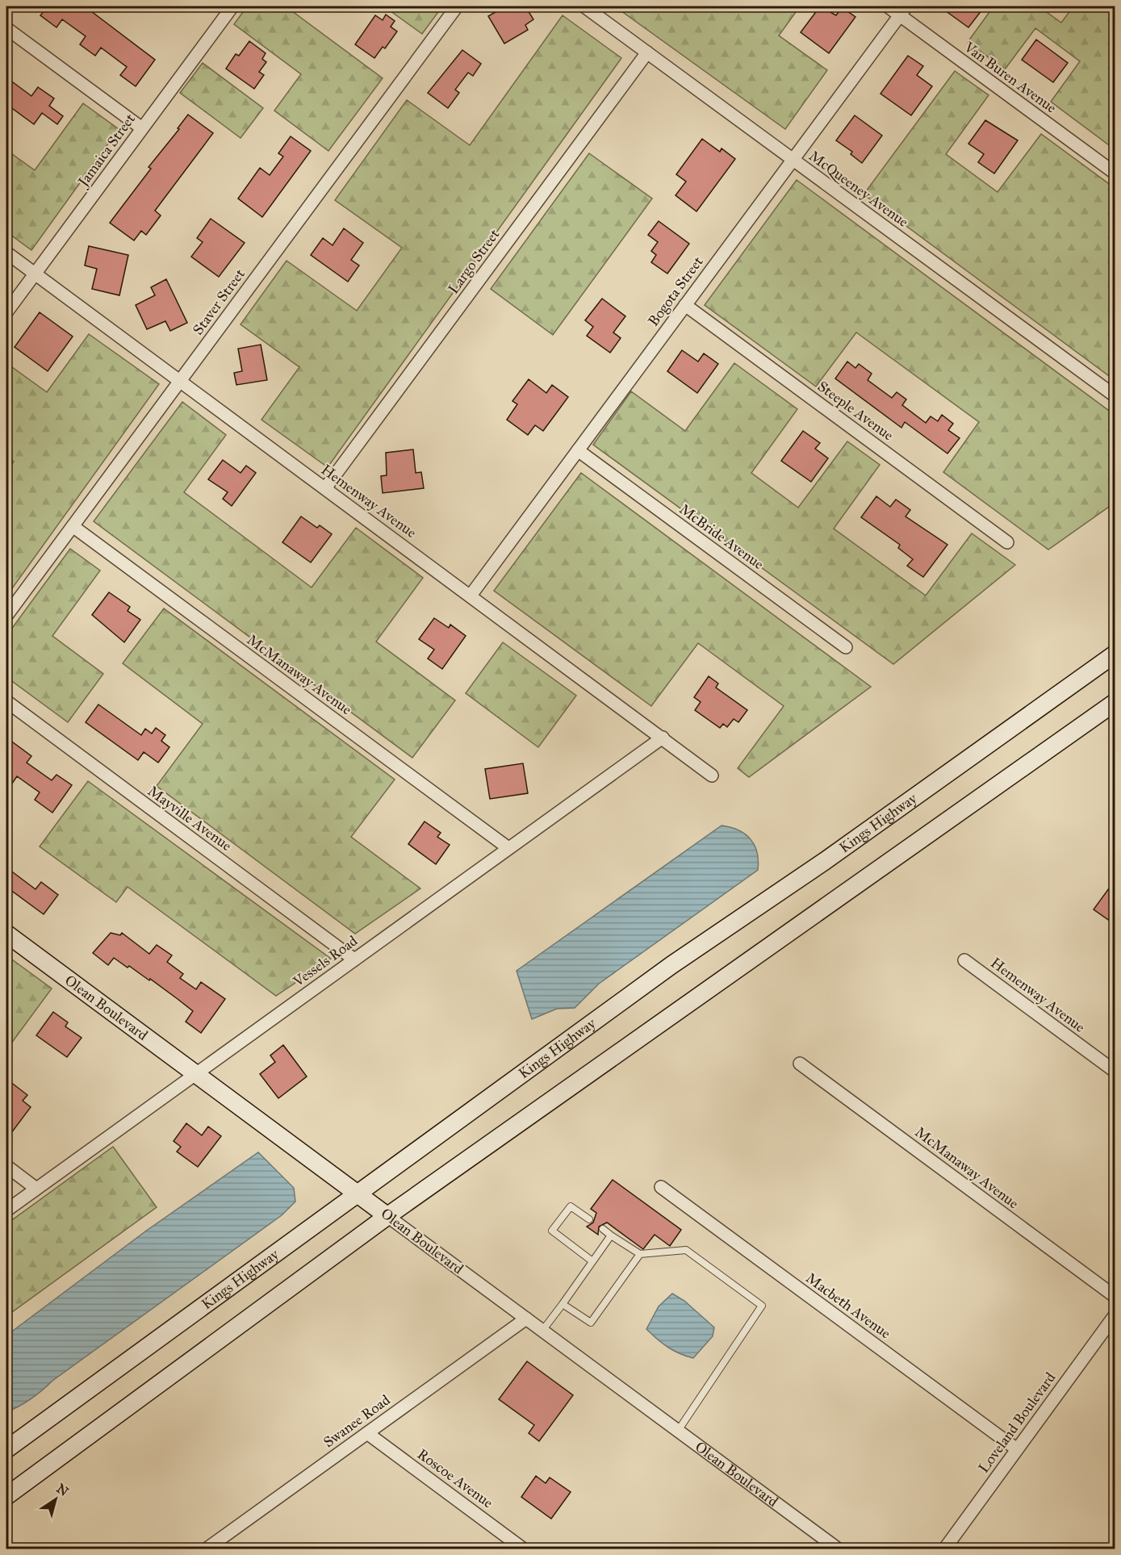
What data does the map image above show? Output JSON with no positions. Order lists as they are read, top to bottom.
{
  "streets": {
    "main road": ["Kings Highway", "Olean Boulevard"],
    "street": [
      "Van Buren Avenue",
      "Jamaica Street",
      "McQueeney Avenue",
      "Largo Street",
      "Bogota Street",
      "Staver Street",
      "Steeple Avenue",
      "Hemenway Avenue",
      "McBride Avenue",
      "McManaway Avenue",
      "Mayville Avenue",
      "Vessels Road",
      "Macbeth Avenue",
      "Swanee Road",
      "Loveland Boulevard",
      "Roscoe Avenue"
    ]
  },
  "crossings": [
    ["Van Buren Avenue", "Bogota Street"],
    ["Jamaica Street", "Hemenway Avenue"],
    ["McQueeney Avenue", "Largo Street"],
    ["McQueeney Avenue", "Bogota Street"],
    ["Largo Street", "Hemenway Avenue"],
    ["Bogota Street", "Steeple Avenue"],
    ["Bogota Street", "Hemenway Avenue"],
    ["Bogota Street", "McBride Avenue"],
    ["Staver Street", "Hemenway Avenue"],
    ["Staver Street", "McManaway Avenue"],
    ["Hemenway Avenue", "Vessels Road"],
    ["McManaway Avenue", "Vessels Road"],
    ["Mayville Avenue", "Vessels Road"],
    ["Kings Highway", "Olean Boulevard"],
    ["Vessels Road", "Olean Boulevard"],
    ["Olean Boulevard", "Swanee Road"],
    ["Macbeth Avenue", "Loveland Boulevard"],
    ["Swanee Road", "Roscoe Avenue"]
  ],
  "north": "top right"
}
